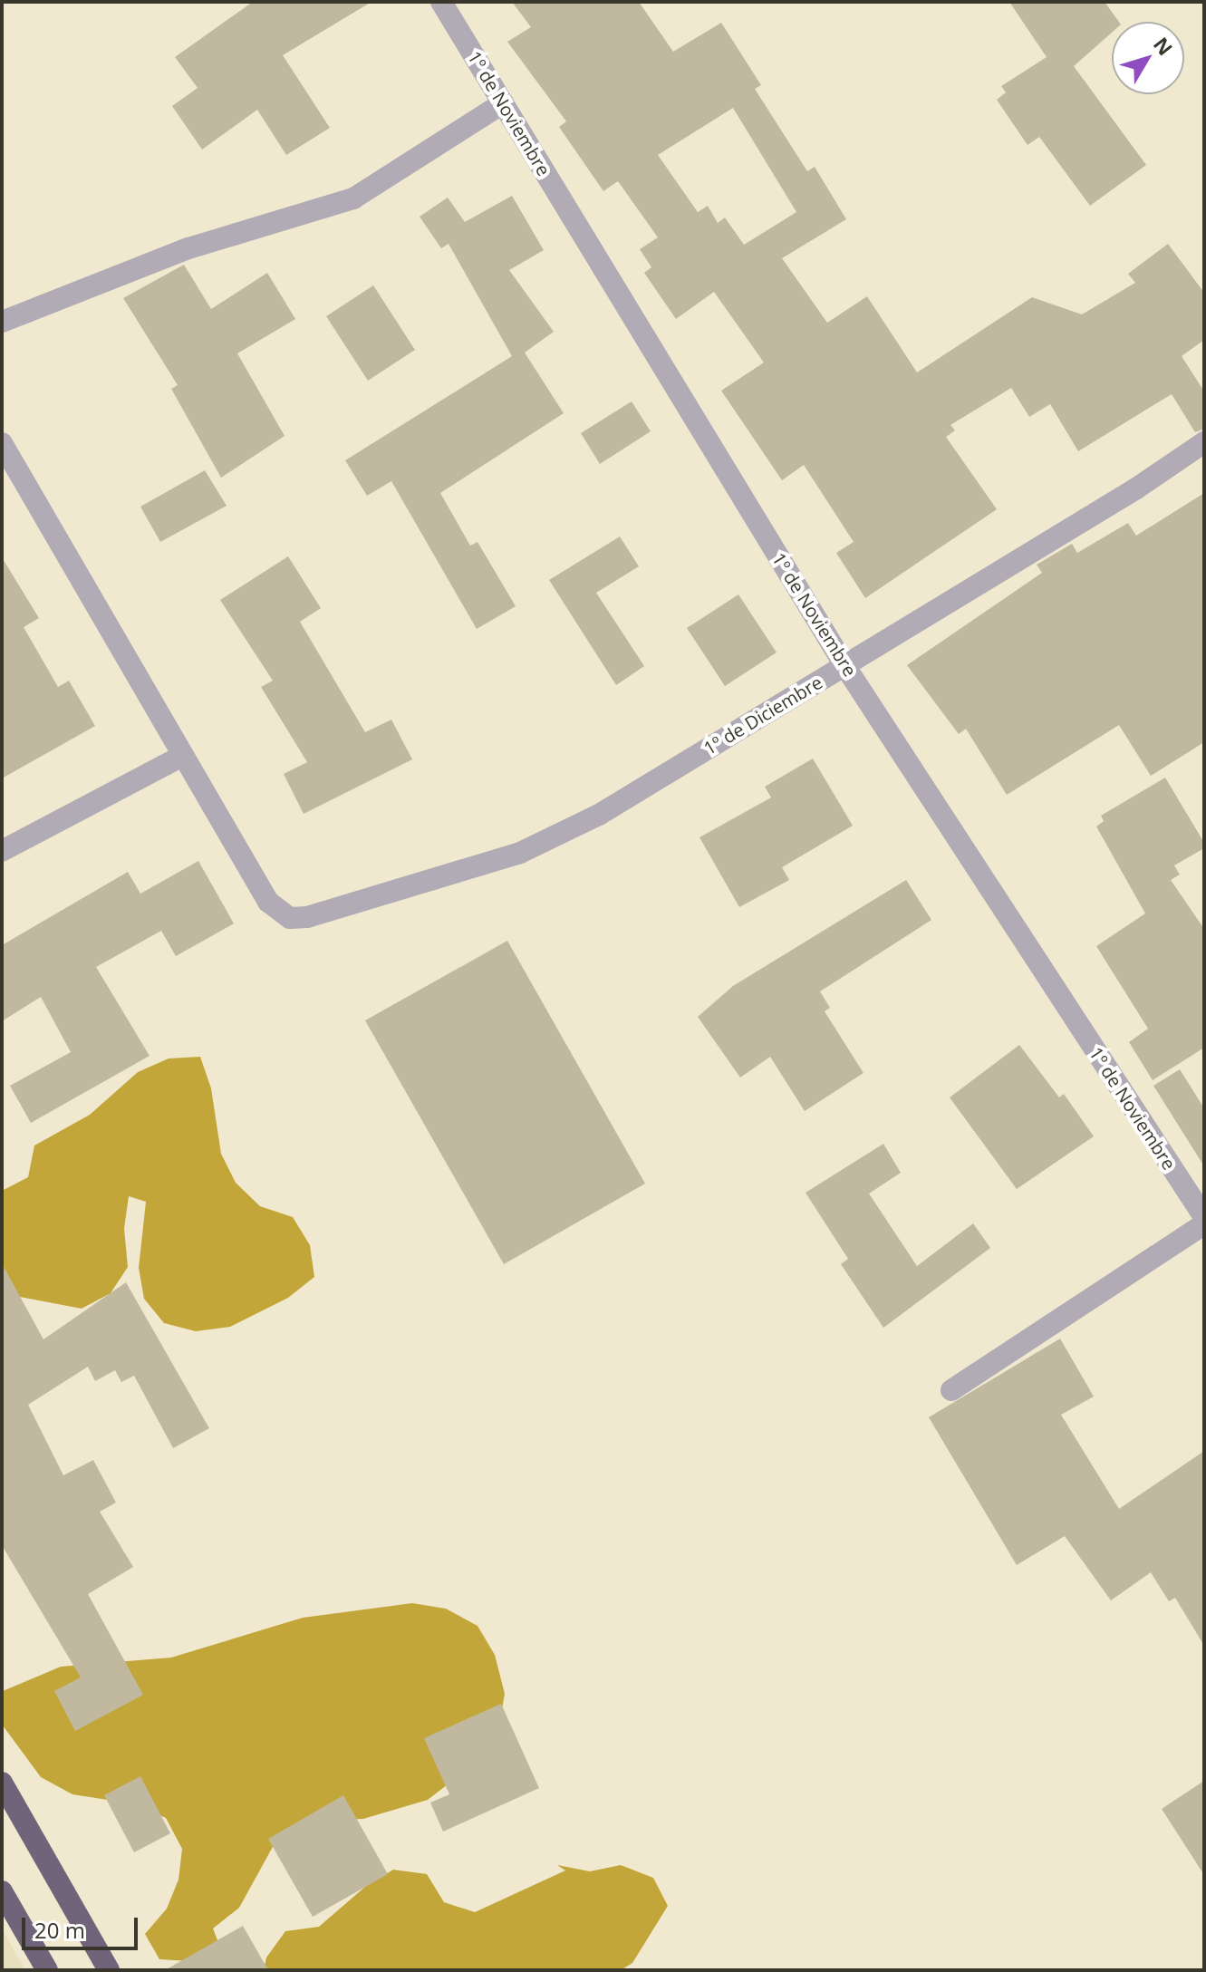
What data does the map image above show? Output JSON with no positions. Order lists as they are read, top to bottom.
{
  "streets": {
    "street": ["1º de Noviembre", "1º de Diciembre"]
  },
  "crossings": [
    ["1º de Noviembre", "1º de Diciembre"]
  ],
  "scale_bar": "20 m",
  "north": "top right"
}
